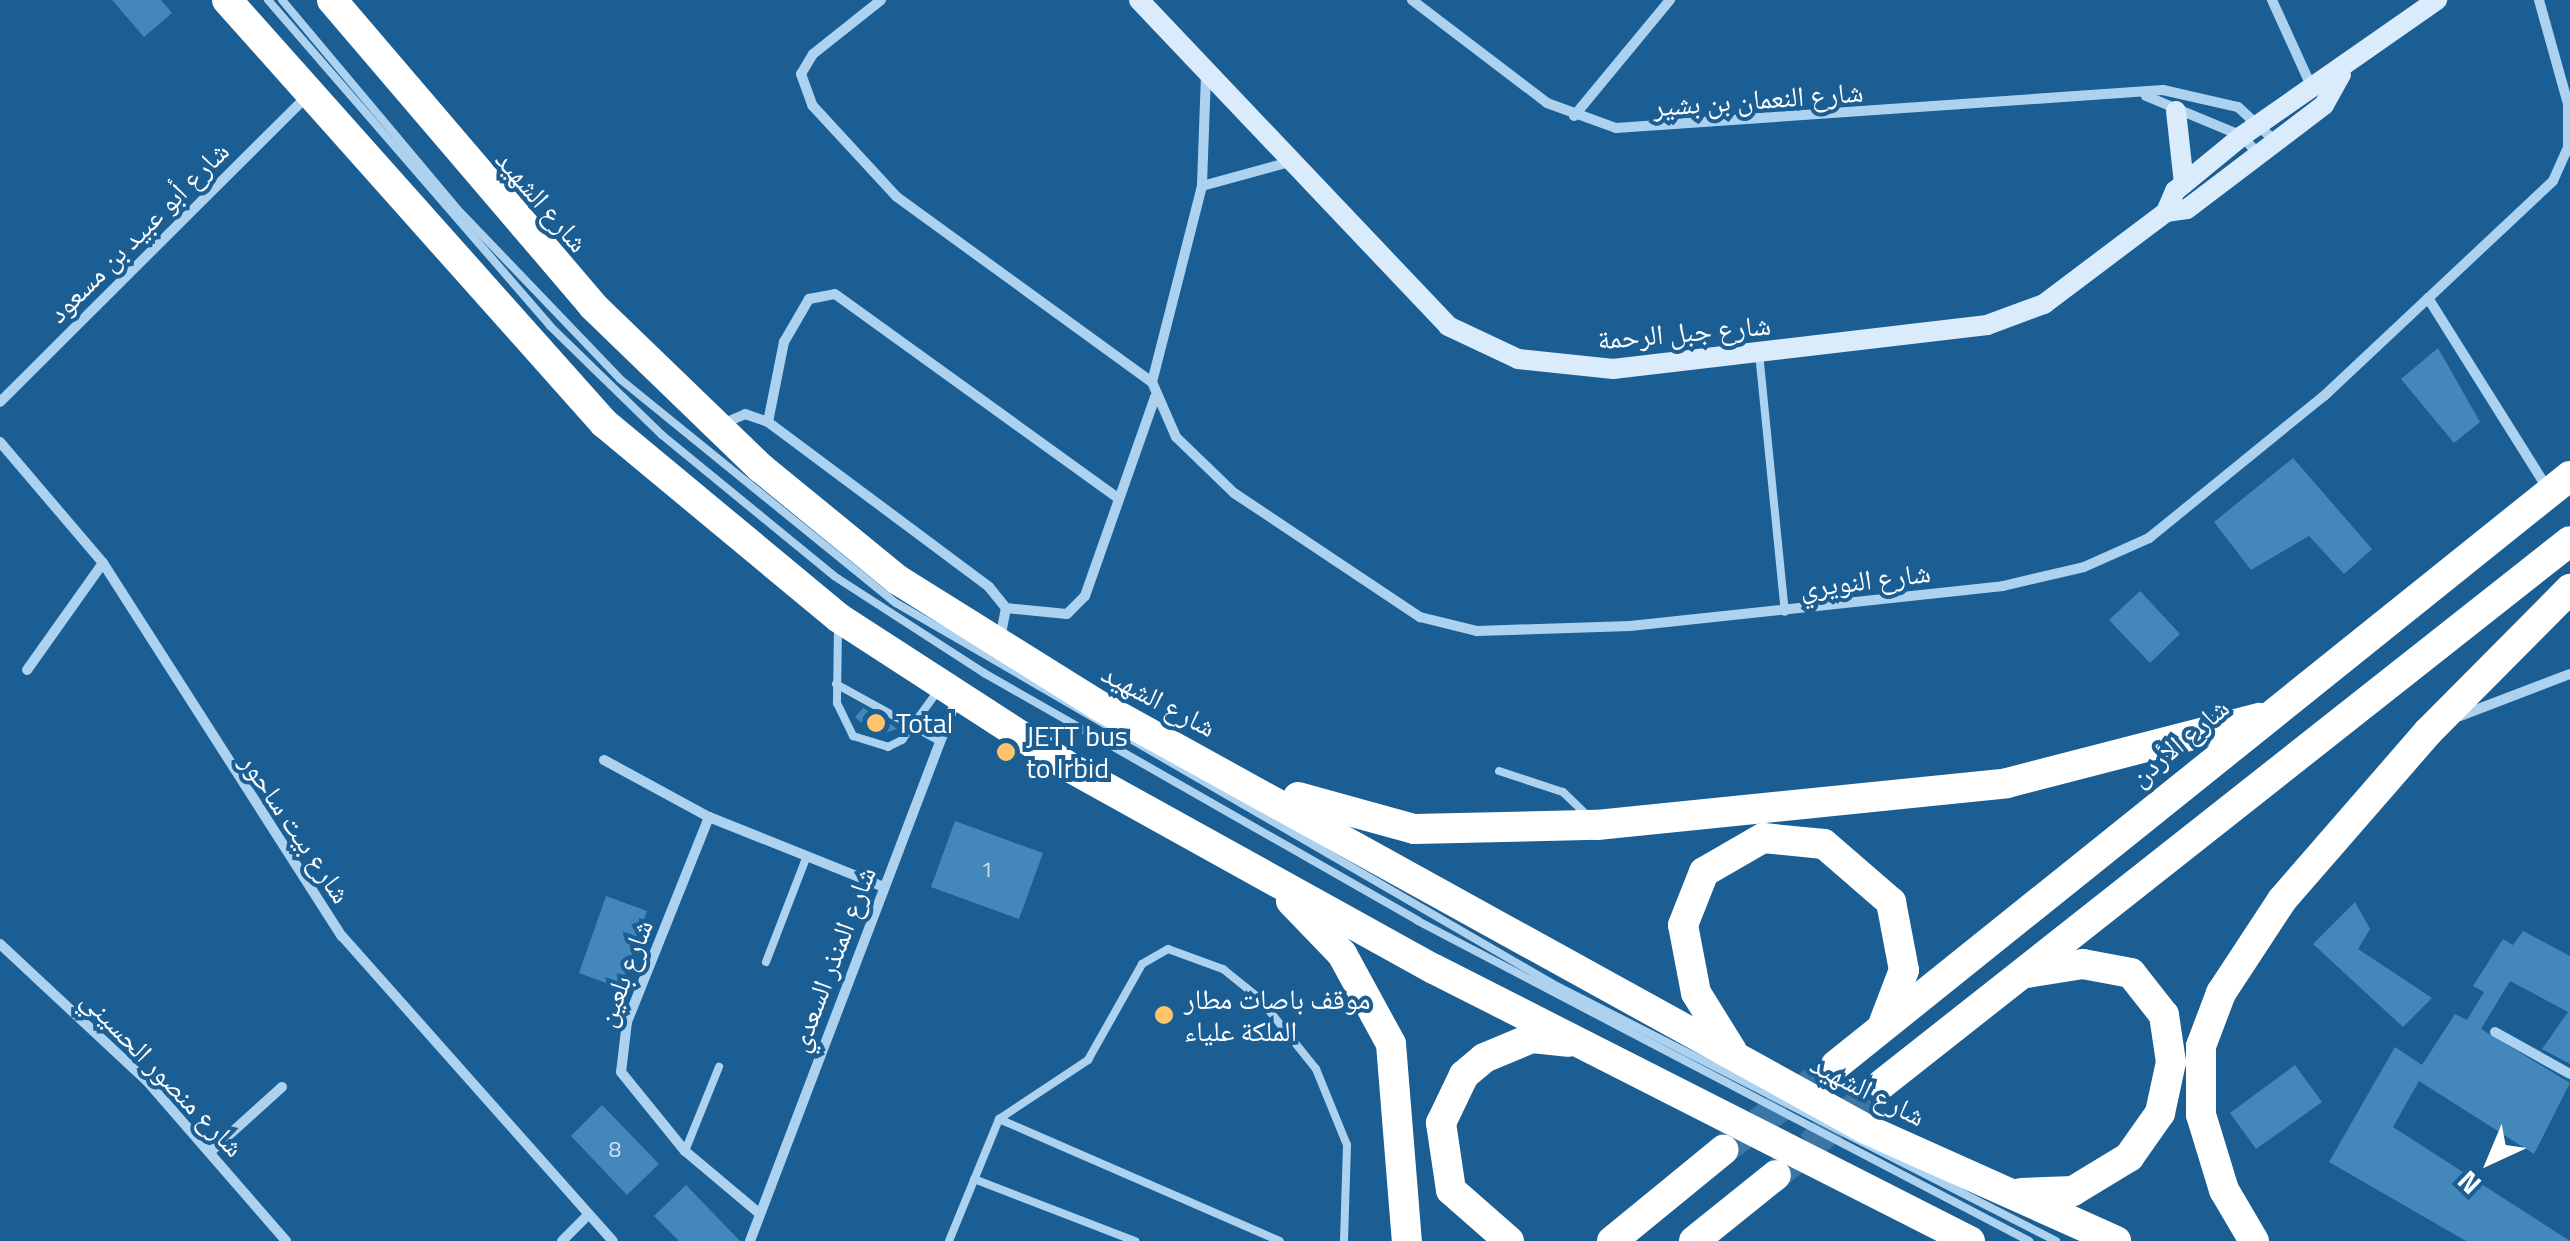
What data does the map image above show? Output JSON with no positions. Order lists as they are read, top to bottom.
{
  "streets": {
    "highway": ["شارع الشهيد", "شارع الأردن"],
    "street": [
      "شارع النعمان بن بشير",
      "شارع أبو عبيد بن مسعود",
      "شارع جبل الرحمة",
      "شارع النويري",
      "شارع بيت ساحور",
      "شارع المنذر السعدي",
      "شارع بلعين",
      "شارع منصور الحسيني"
    ]
  },
  "crossings": [
    ["شارع النعمان بن بشير", "شارع جبل الرحمة"],
    ["شارع جبل الرحمة", "شارع النويري"],
    ["شارع المنذر السعدي", "شارع بلعين"]
  ],
  "places": ["Total", "JETT bus to Irbid", "موقف باصات مطار الملكة علياء"],
  "house_numbers": ["1", "8"],
  "north": "bottom left"
}
